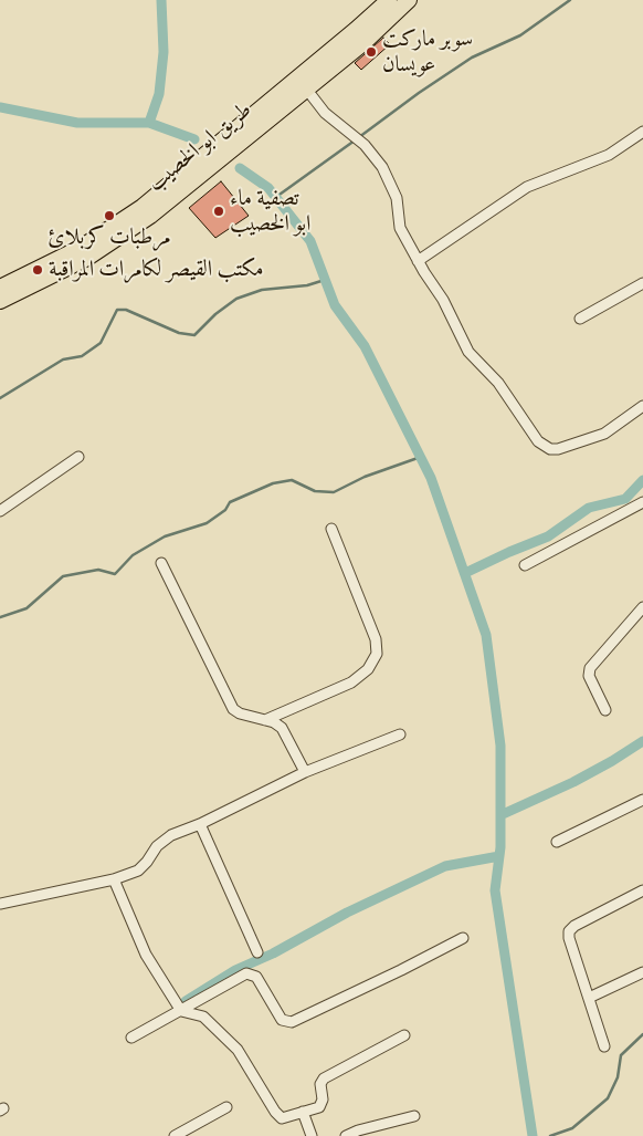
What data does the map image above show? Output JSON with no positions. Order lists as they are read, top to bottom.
{
  "streets": {
    "main road": ["طريق ابو الخصيب"]
  },
  "places": [
    "سوبر ماركت عويسان",
    "تصفية ماء ابو الخصيب",
    "مرطبات كربلائ",
    "مكتب القيصر لكامرات المراقبة"
  ]
}
